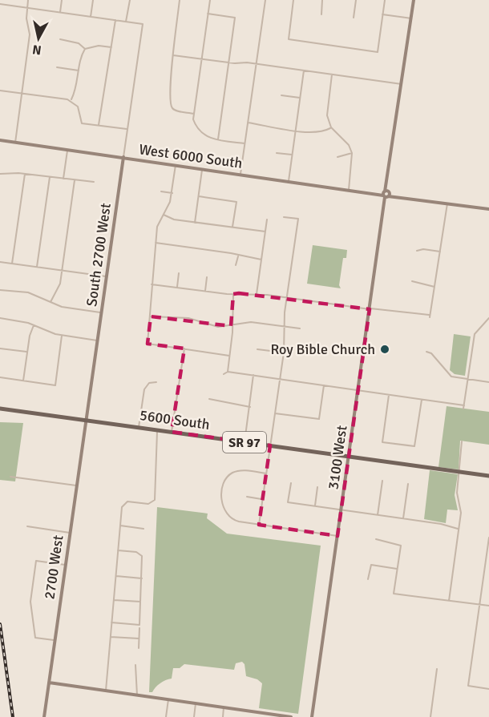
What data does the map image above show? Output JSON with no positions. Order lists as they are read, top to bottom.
{
  "streets": {
    "main road": ["5600 South", "SR 97"],
    "street": [
      "West 6000 South",
      "South 2700 West",
      "3100 West",
      "2700 West"
    ]
  },
  "crossings": [
    ["West 6000 South", "South 2700 West"],
    ["West 6000 South", "3100 West"],
    ["South 2700 West", "5600 South"],
    ["South 2700 West", "2700 West"],
    ["5600 South", "3100 West"],
    ["5600 South", "2700 West"]
  ],
  "places": ["Roy Bible Church"],
  "north": "bottom"
}
